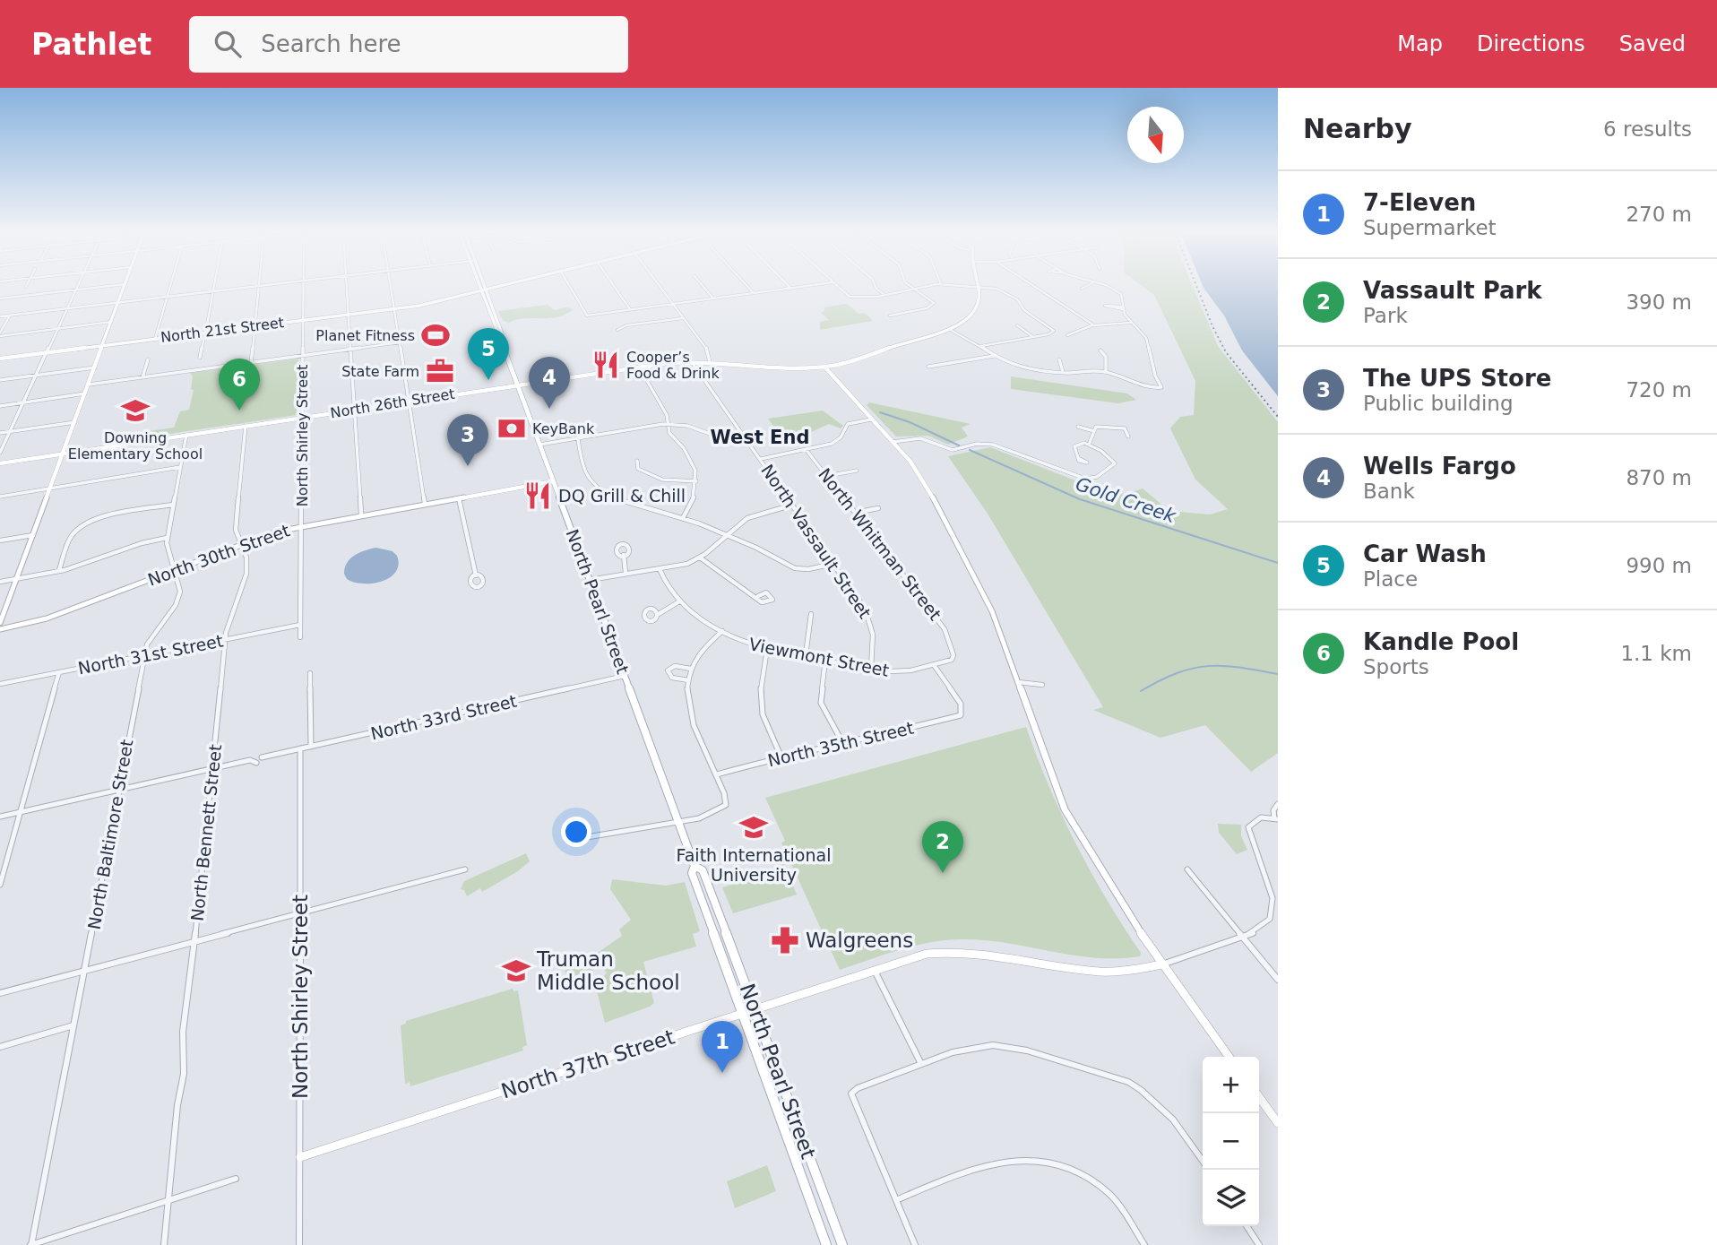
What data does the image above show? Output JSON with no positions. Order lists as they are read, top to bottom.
{
  "streets": {
    "main road": ["North Pearl Street"],
    "street": [
      "North 21st Street",
      "North 26th Street",
      "North Shirley Street",
      "North Vassault Street",
      "North Whitman Street",
      "North 30th Street",
      "North 31st Street",
      "Viewmont Street",
      "North 33rd Street",
      "North 35th Street",
      "North Bennett Street",
      "North Baltimore Street",
      "North 37th Street"
    ]
  },
  "crossings": [
    ["North 21st Street", "North Shirley Street"],
    ["North 21st Street", "North Pearl Street"],
    ["North 26th Street", "North Shirley Street"],
    ["North 26th Street", "North Vassault Street"],
    ["North 26th Street", "North Pearl Street"],
    ["North 26th Street", "North Bennett Street"],
    ["North 26th Street", "North Baltimore Street"],
    ["North Shirley Street", "North 30th Street"],
    ["North Shirley Street", "North 31st Street"],
    ["North Shirley Street", "North 33rd Street"],
    ["North Shirley Street", "North 37th Street"],
    ["North Vassault Street", "Viewmont Street"],
    ["North Whitman Street", "Viewmont Street"],
    ["North Whitman Street", "North 35th Street"],
    ["North 30th Street", "North Pearl Street"],
    ["North 30th Street", "North Bennett Street"],
    ["North 30th Street", "North Baltimore Street"],
    ["North Pearl Street", "North 33rd Street"],
    ["North Pearl Street", "North 37th Street"],
    ["North 31st Street", "North Bennett Street"],
    ["North 31st Street", "North Baltimore Street"],
    ["Viewmont Street", "North 35th Street"]
  ],
  "districts": ["West End"],
  "water": ["Gold Creek"],
  "places": {
    "sports": ["Planet Fitness"],
    "restaurant": ["Cooper’s Food & Drink", "DQ Grill & Chill"],
    "office": ["State Farm"],
    "school or university": ["Downing Elementary School", "Faith International University", "Truman Middle School"],
    "bank": ["KeyBank"],
    "pharmacy": ["Walgreens"]
  },
  "north": "bottom",
  "page": {
    "header": "Pathlet",
    "search": "Search here",
    "nav": ["Map", "Directions", "Saved"],
    "heading": ["Nearby", "6 results"],
    "list": [
      {
        "mark": "1",
        "name": "7-Eleven",
        "note": "Supermarket",
        "value": "270 m"
      },
      {
        "mark": "2",
        "name": "Vassault Park",
        "note": "Park",
        "value": "390 m"
      },
      {
        "mark": "3",
        "name": "The UPS Store",
        "note": "Public building",
        "value": "720 m"
      },
      {
        "mark": "4",
        "name": "Wells Fargo",
        "note": "Bank",
        "value": "870 m"
      },
      {
        "mark": "5",
        "name": "Car Wash",
        "note": "Place",
        "value": "990 m"
      },
      {
        "mark": "6",
        "name": "Kandle Pool",
        "note": "Sports",
        "value": "1.1 km"
      }
    ],
    "pins": [
      "5",
      "4",
      "6",
      "3",
      "2",
      "1"
    ],
    "map_buttons": ["+", "−"]
  }
}
